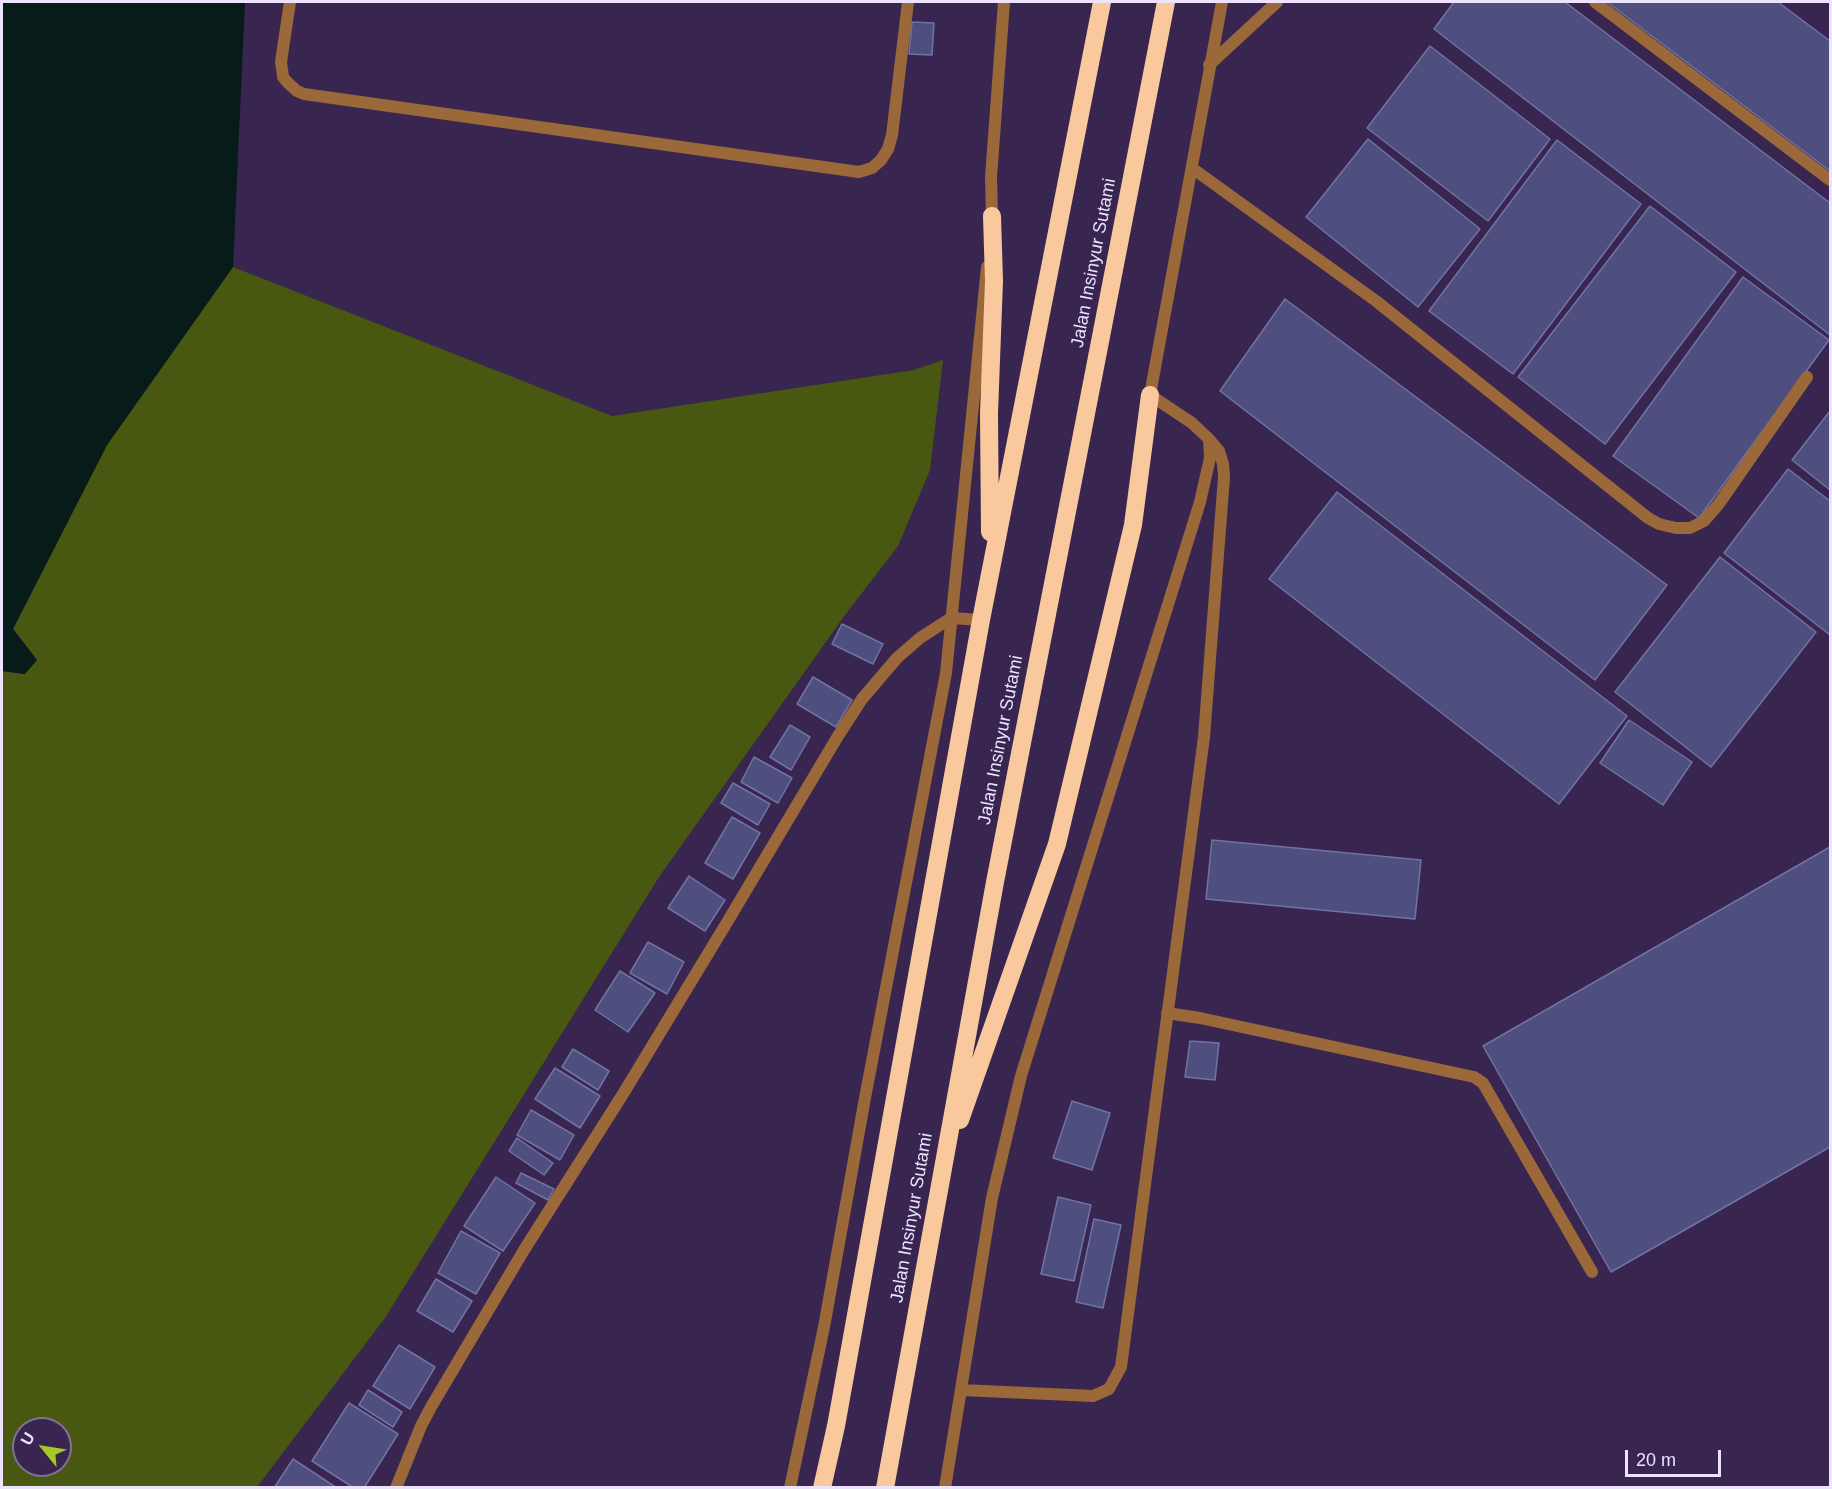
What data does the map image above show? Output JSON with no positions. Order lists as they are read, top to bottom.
{
  "streets": {
    "highway": ["Jalan Insinyur Sutami"]
  },
  "scale_bar": "20 m",
  "north": "top left"
}
